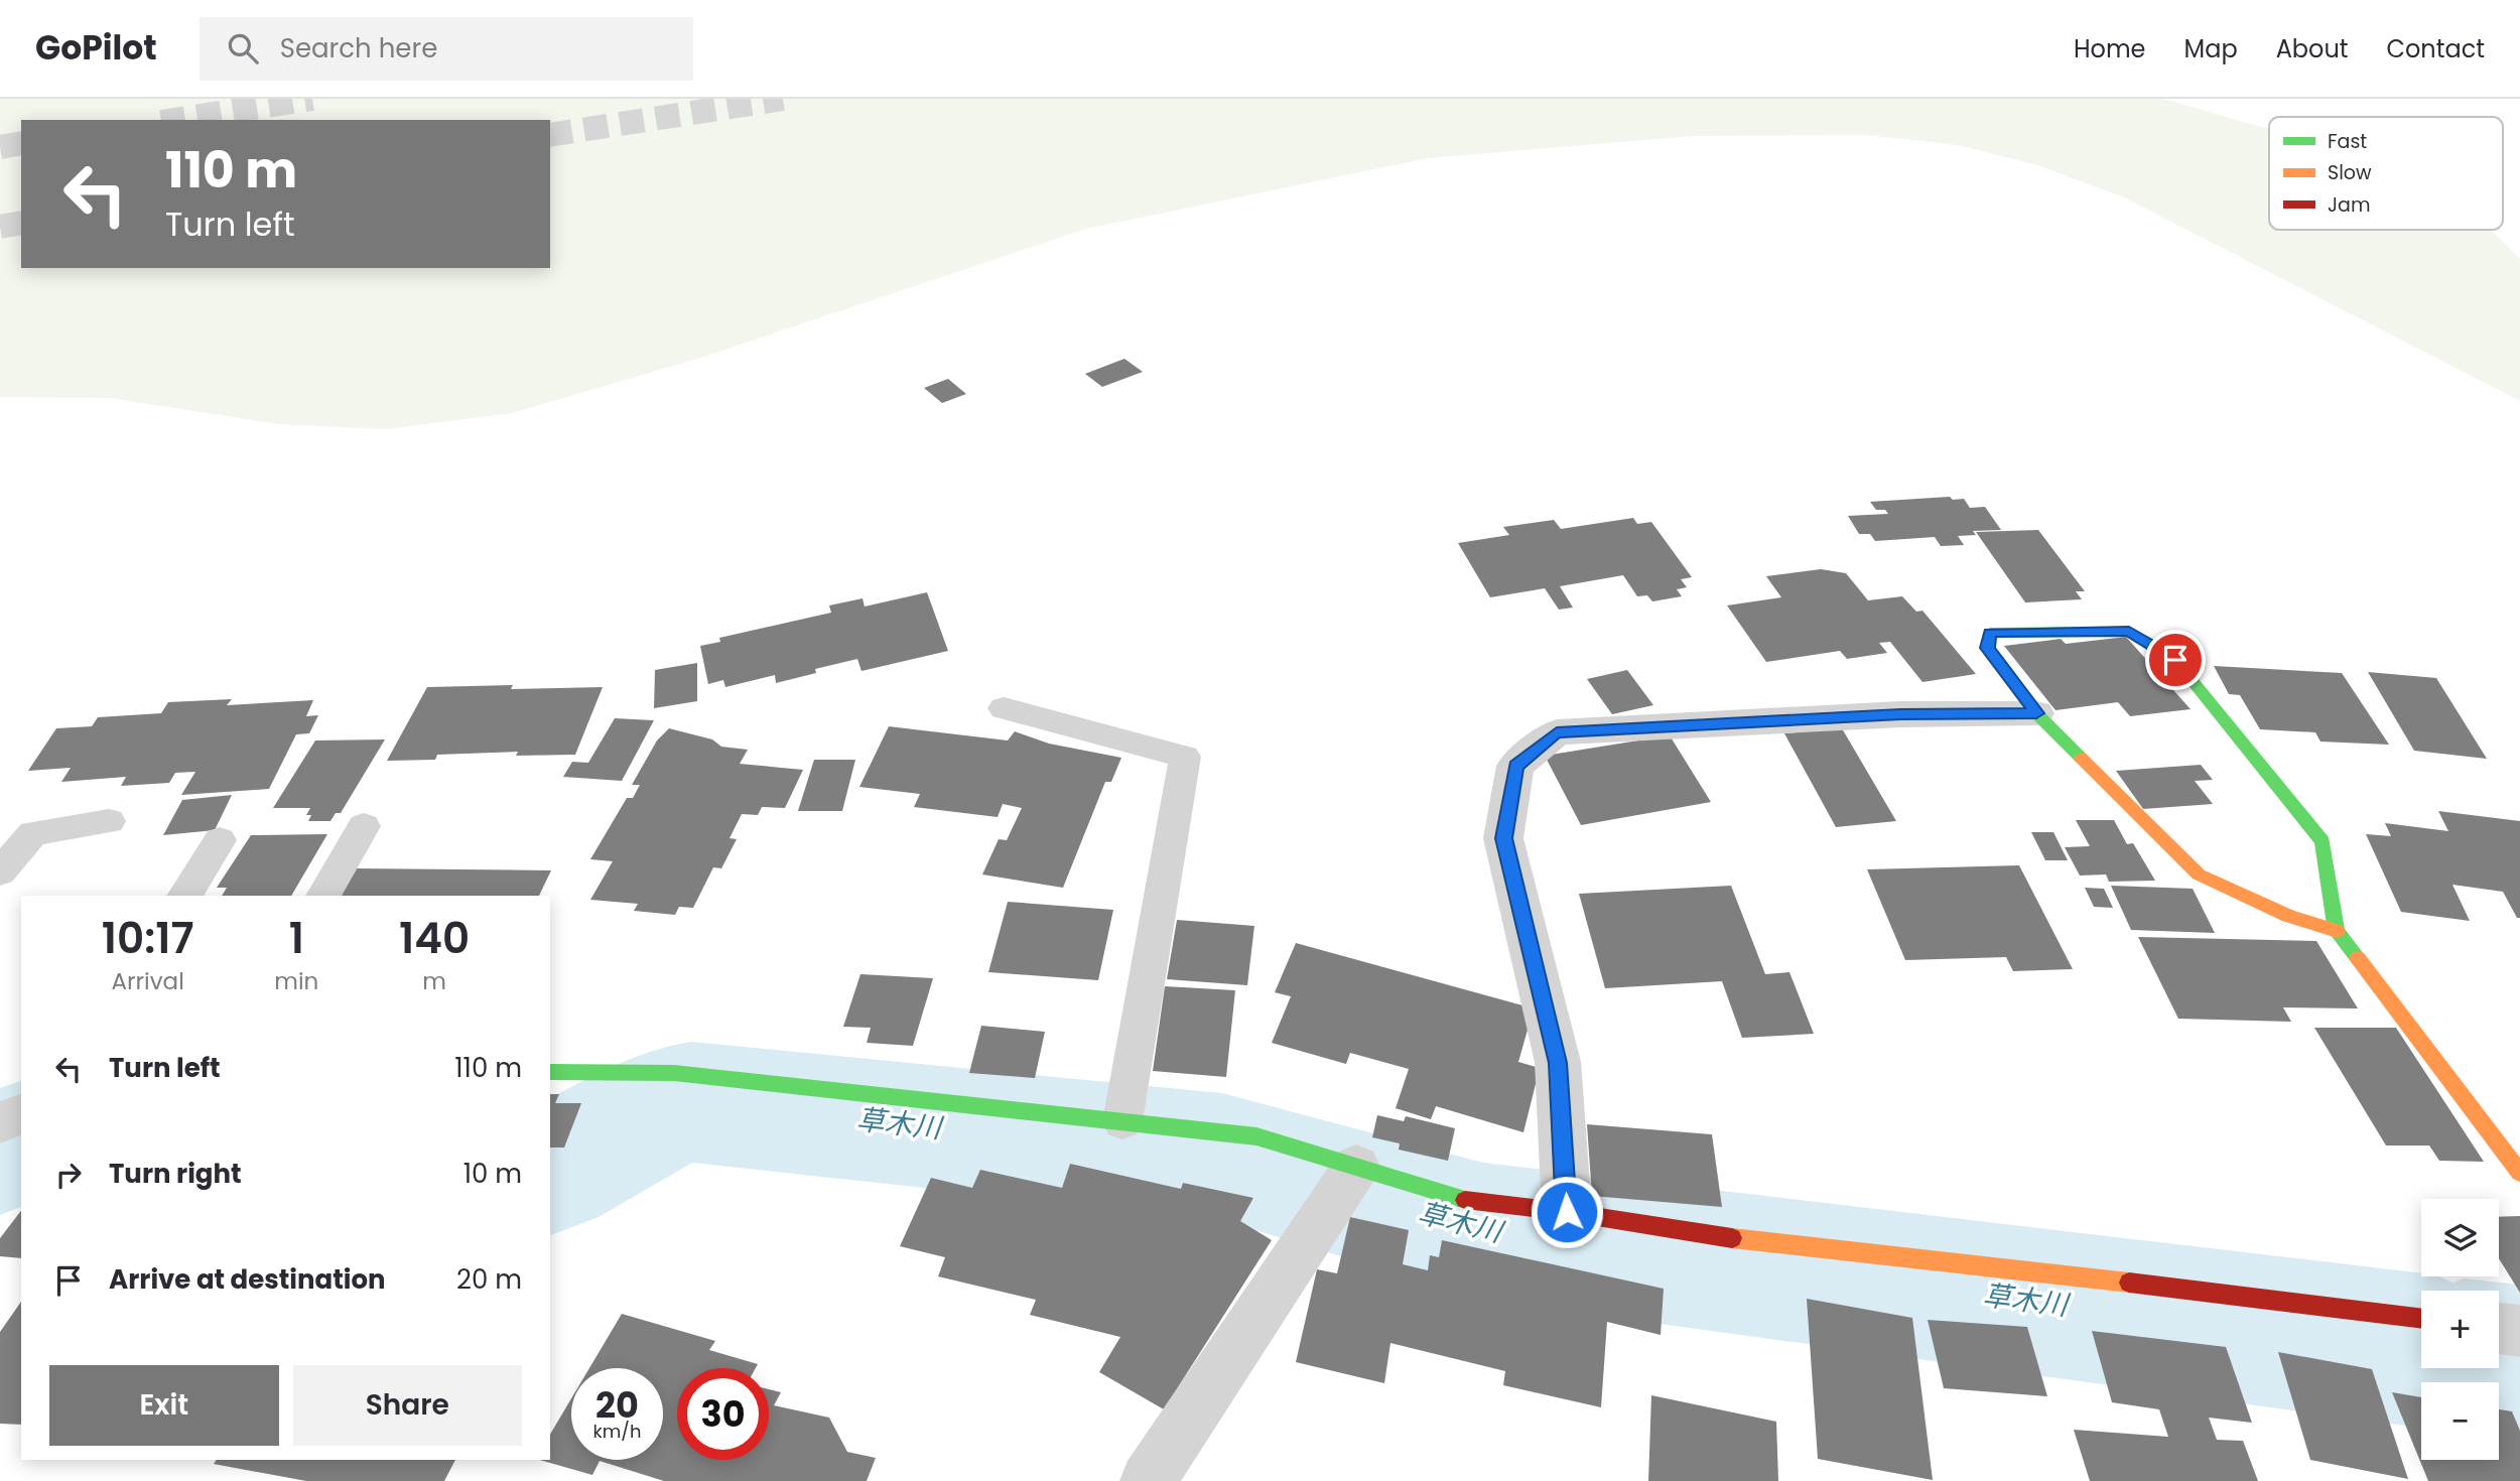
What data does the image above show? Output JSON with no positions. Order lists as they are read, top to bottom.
{
  "water": ["草木川"],
  "legend": ["Fast", "Slow", "Jam"],
  "page": {
    "header": "GoPilot",
    "search": "Search here",
    "nav": [
      "Home",
      "Map",
      "About",
      "Contact"
    ],
    "turn": ["110 m", "Turn left"],
    "eta": [
      "10:17",
      "Arrival",
      "1",
      "min",
      "140",
      "m"
    ],
    "list": [
      {
        "name": "Turn left",
        "value": "110 m"
      },
      {
        "name": "Turn right",
        "value": "10 m"
      },
      {
        "name": "Arrive at destination",
        "value": "20 m"
      }
    ],
    "map_buttons": ["+", "−"],
    "buttons": ["Exit", "Share"],
    "speed": "20 km/h",
    "limit": "30"
  }
}
